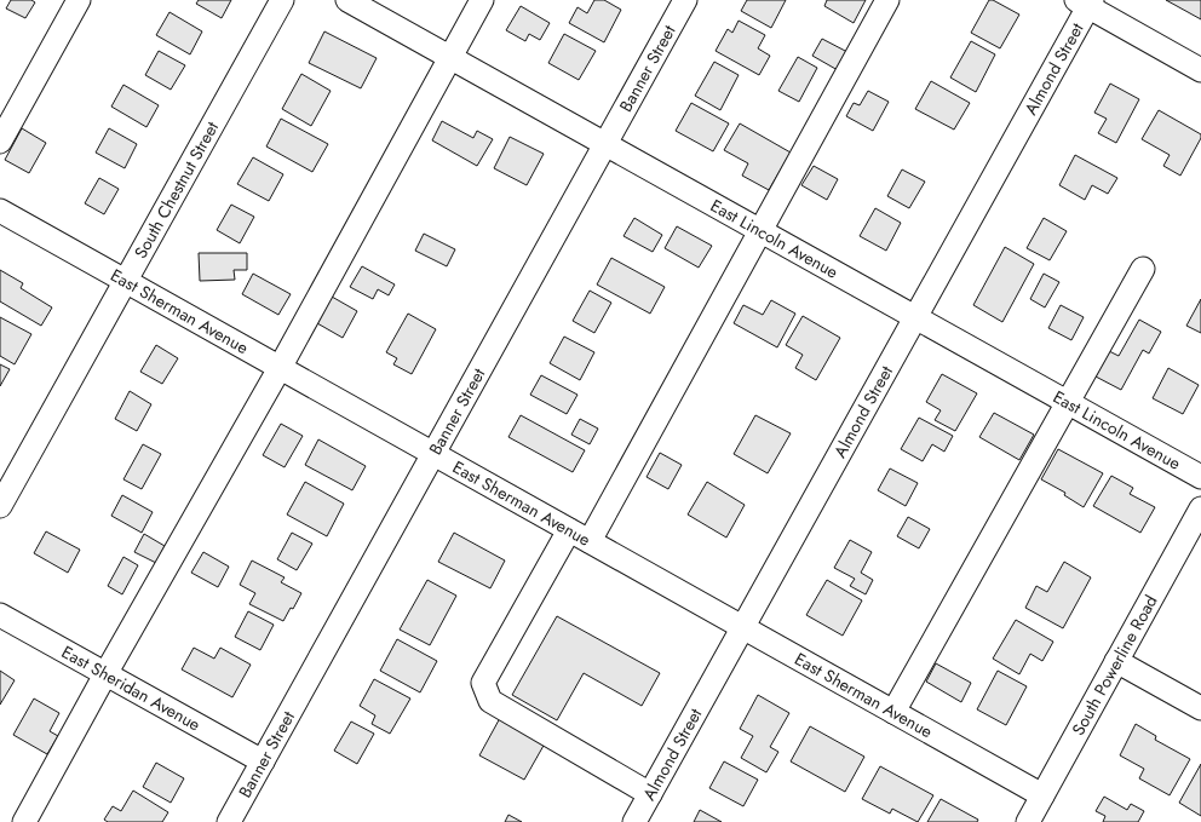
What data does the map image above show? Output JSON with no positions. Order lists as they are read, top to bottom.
{
  "streets": {
    "street": [
      "Banner Street",
      "Almond Street",
      "South Chestnut Street",
      "East Lincoln Avenue",
      "East Sherman Avenue",
      "South Powerline Road",
      "East Sheridan Avenue"
    ]
  },
  "crossings": [
    ["Banner Street", "East Lincoln Avenue"],
    ["Banner Street", "East Sherman Avenue"],
    ["Banner Street", "East Sheridan Avenue"],
    ["Almond Street", "East Lincoln Avenue"],
    ["Almond Street", "East Sherman Avenue"],
    ["South Chestnut Street", "East Sherman Avenue"],
    ["East Sherman Avenue", "South Powerline Road"]
  ]
}
